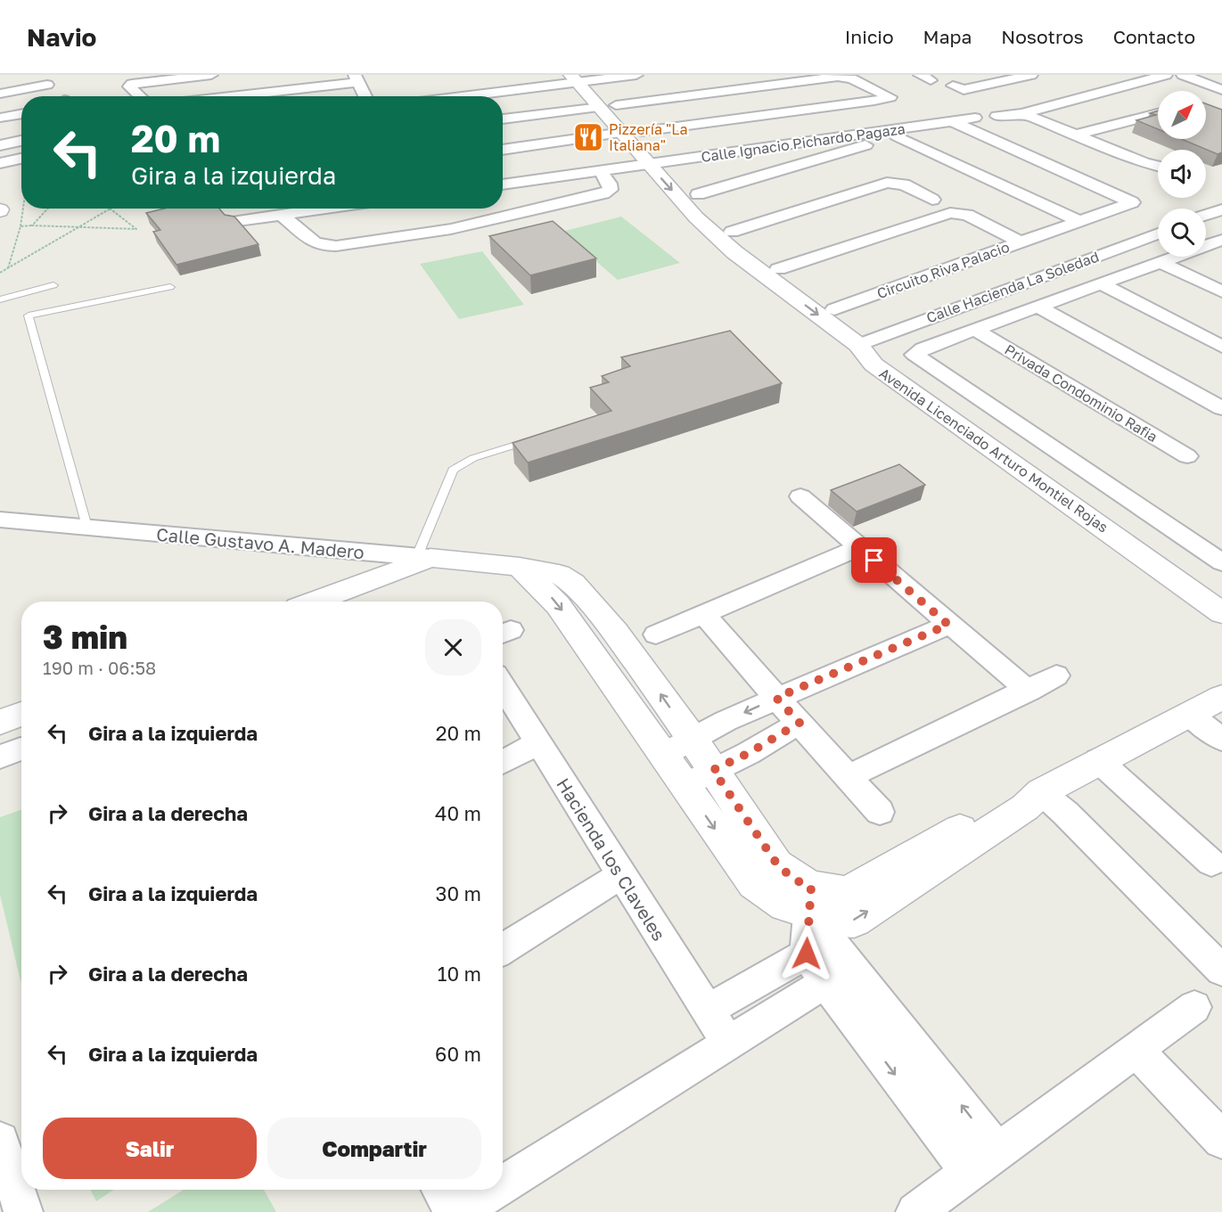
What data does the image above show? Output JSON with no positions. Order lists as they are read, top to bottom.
{
  "streets": {
    "main road": ["Avenida Licenciado Arturo Montiel Rojas", "Calle Gustavo A. Madero"],
    "street": [
      "Calle Ignacio Pichardo Pagaza",
      "Circuito Riva Palacio",
      "Calle Hacienda La Soledad",
      "Privada Condominio Rafia",
      "Hacienda los Claveles"
    ]
  },
  "crossings": [
    ["Calle Ignacio Pichardo Pagaza", "Avenida Licenciado Arturo Montiel Rojas"],
    ["Circuito Riva Palacio", "Avenida Licenciado Arturo Montiel Rojas"],
    ["Calle Hacienda La Soledad", "Avenida Licenciado Arturo Montiel Rojas"],
    ["Privada Condominio Rafia", "Avenida Licenciado Arturo Montiel Rojas"]
  ],
  "places": {
    "restaurant": ["Pizzería \"La Italiana\""]
  },
  "north": "top right",
  "page": {
    "header": "Navio",
    "nav": [
      "Inicio",
      "Mapa",
      "Nosotros",
      "Contacto"
    ],
    "turn": ["20 m", "Gira a la izquierda"],
    "heading": ["3 min", "190 m · 06:58"],
    "list": [
      {
        "name": "Gira a la izquierda",
        "value": "20 m"
      },
      {
        "name": "Gira a la derecha",
        "value": "40 m"
      },
      {
        "name": "Gira a la izquierda",
        "value": "30 m"
      },
      {
        "name": "Gira a la derecha",
        "value": "10 m"
      },
      {
        "name": "Gira a la izquierda",
        "value": "60 m"
      }
    ],
    "buttons": ["Salir", "Compartir"]
  }
}
